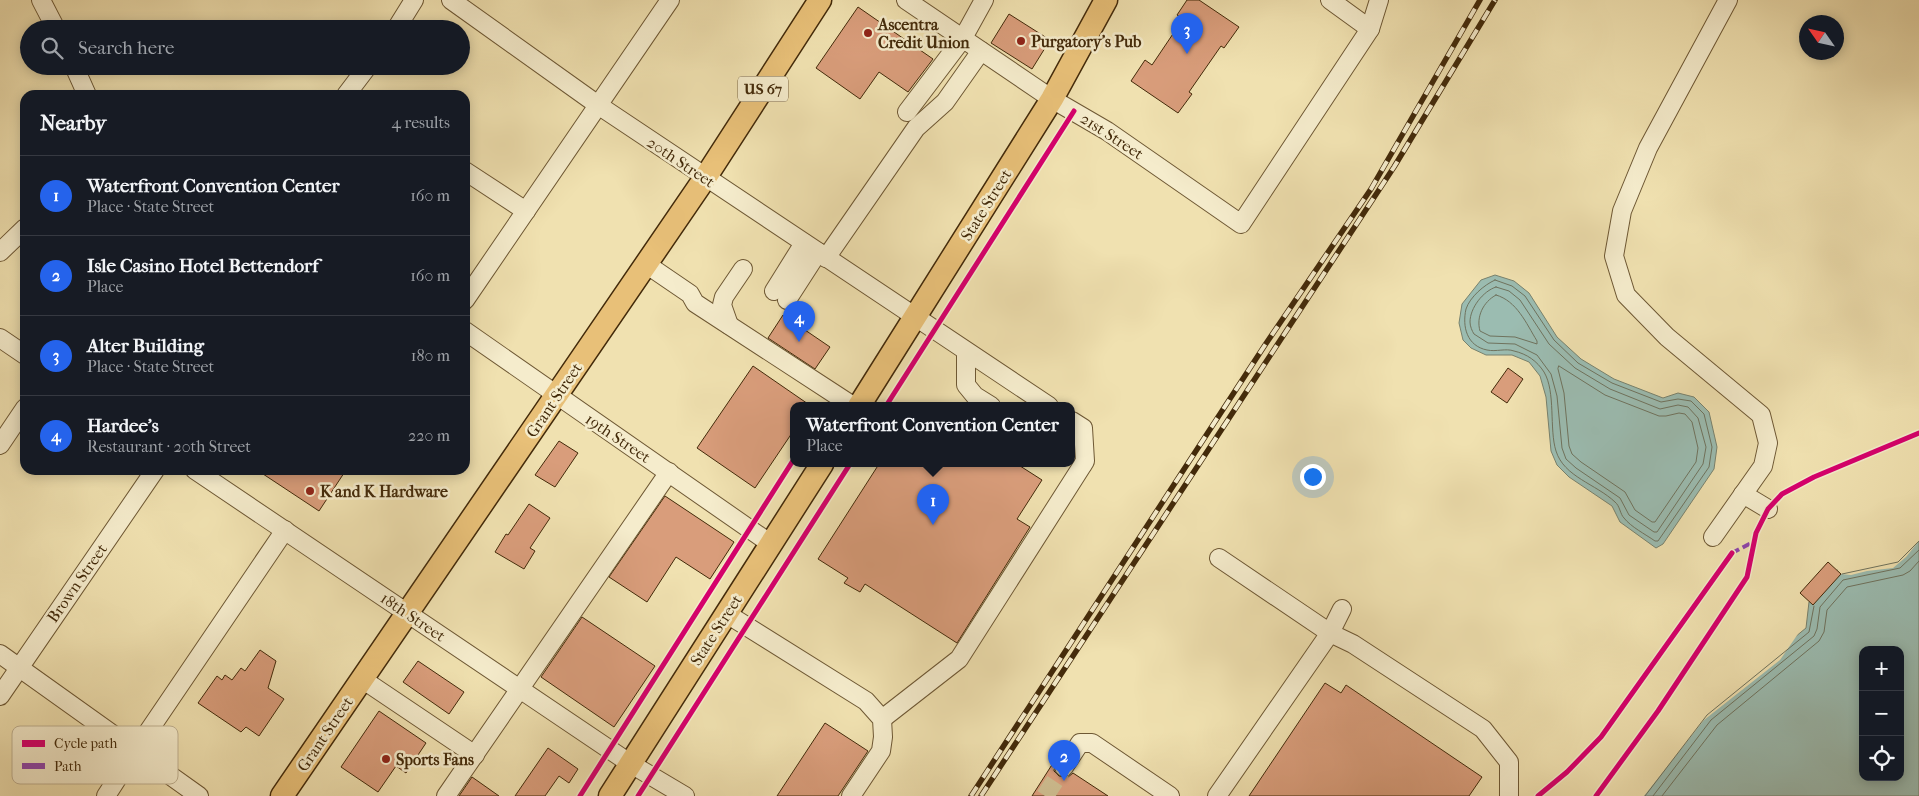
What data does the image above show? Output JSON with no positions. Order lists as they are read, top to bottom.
{
  "streets": {
    "main road": ["US 67", "State Street", "Grant Street"],
    "street": [
      "21st Street",
      "20th Street",
      "19th Street",
      "Brown Street",
      "18th Street"
    ]
  },
  "crossings": [
    ["21st Street", "State Street"],
    ["20th Street", "State Street"],
    ["20th Street", "Grant Street"],
    ["State Street", "19th Street"],
    ["State Street", "18th Street"],
    ["Grant Street", "19th Street"],
    ["Grant Street", "18th Street"]
  ],
  "places": [
    "Ascentra Credit Union",
    "Purgatory's Pub",
    "K and K Hardware",
    "Sports Fans"
  ],
  "legend": ["Cycle path", "Path"],
  "north": "top left",
  "page": {
    "pins": [
      "3",
      "4",
      "1",
      "2"
    ],
    "search": "Search here",
    "heading": ["Nearby", "4 results"],
    "list": [
      {
        "mark": "1",
        "name": "Waterfront Convention Center",
        "note": "Place · State Street",
        "value": "160 m"
      },
      {
        "mark": "2",
        "name": "Isle Casino Hotel Bettendorf",
        "note": "Place",
        "value": "160 m"
      },
      {
        "mark": "3",
        "name": "Alter Building",
        "note": "Place · State Street",
        "value": "180 m"
      },
      {
        "mark": "4",
        "name": "Hardee's",
        "note": "Restaurant · 20th Street",
        "value": "220 m"
      }
    ],
    "popup": ["Waterfront Convention Center", "Place"],
    "map_buttons": ["+", "−"]
  }
}
